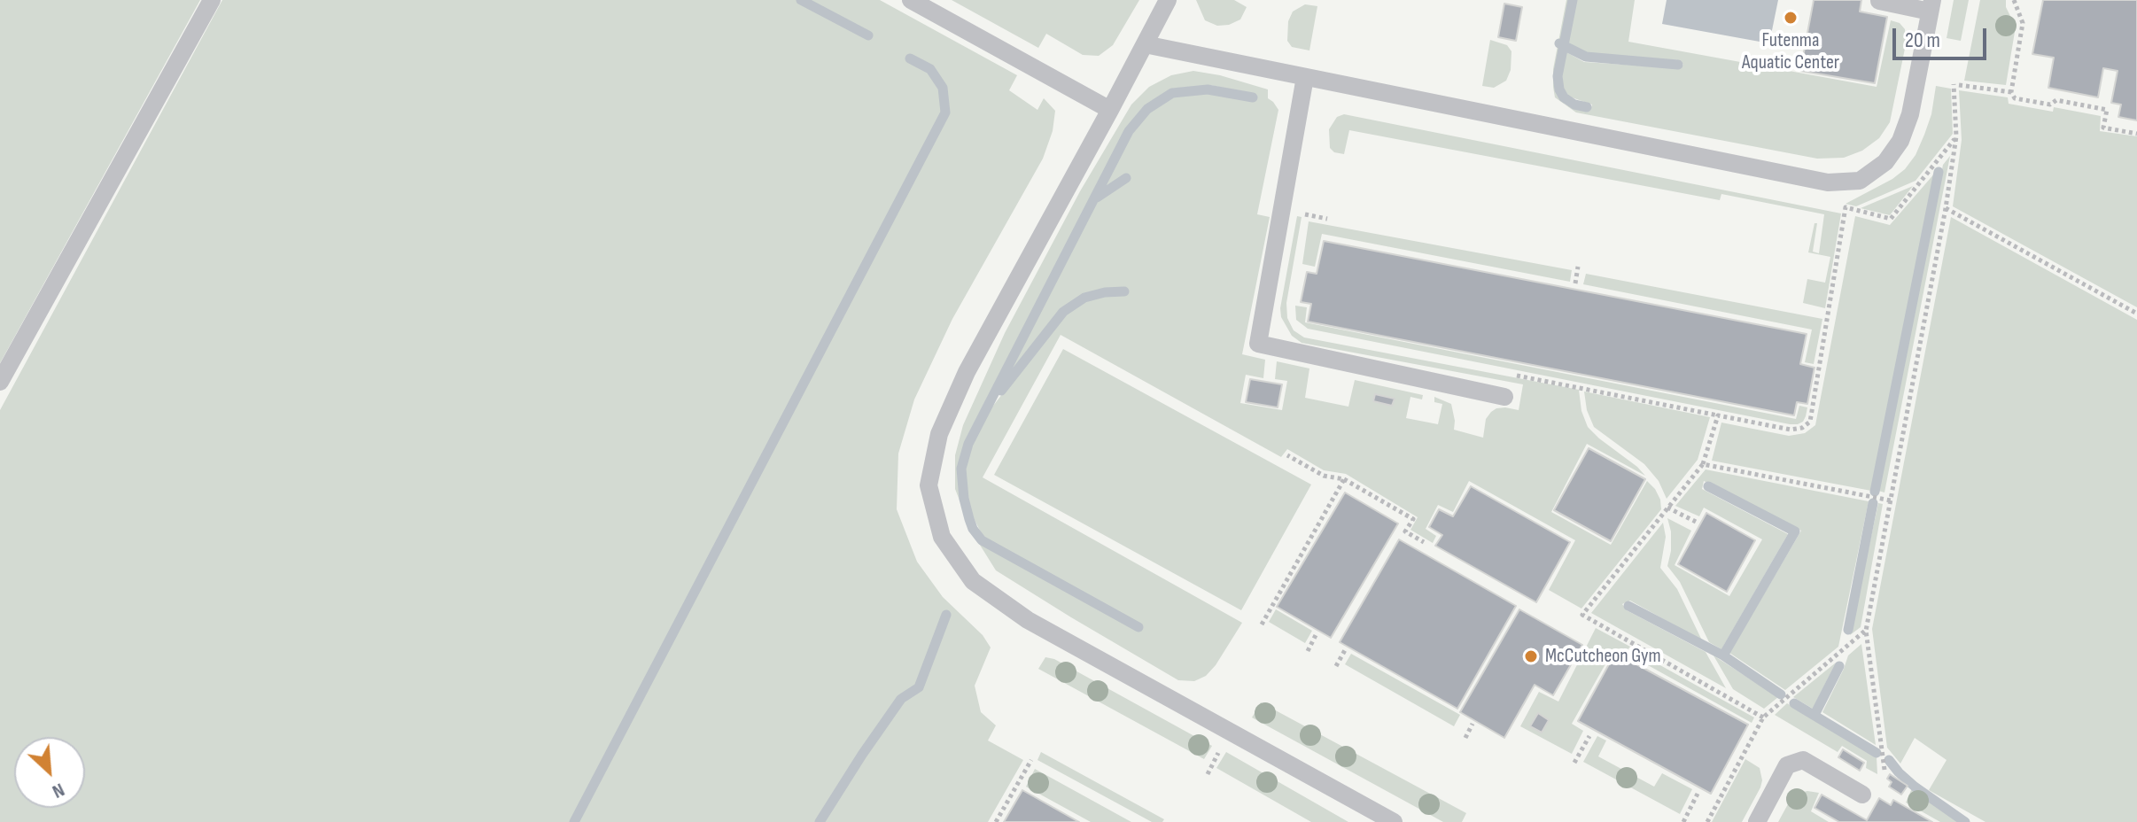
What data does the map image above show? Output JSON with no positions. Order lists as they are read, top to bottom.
{
  "places": ["Futenma Aquatic Center", "McCutcheon Gym"],
  "scale_bar": "20 m",
  "north": "bottom right"
}
